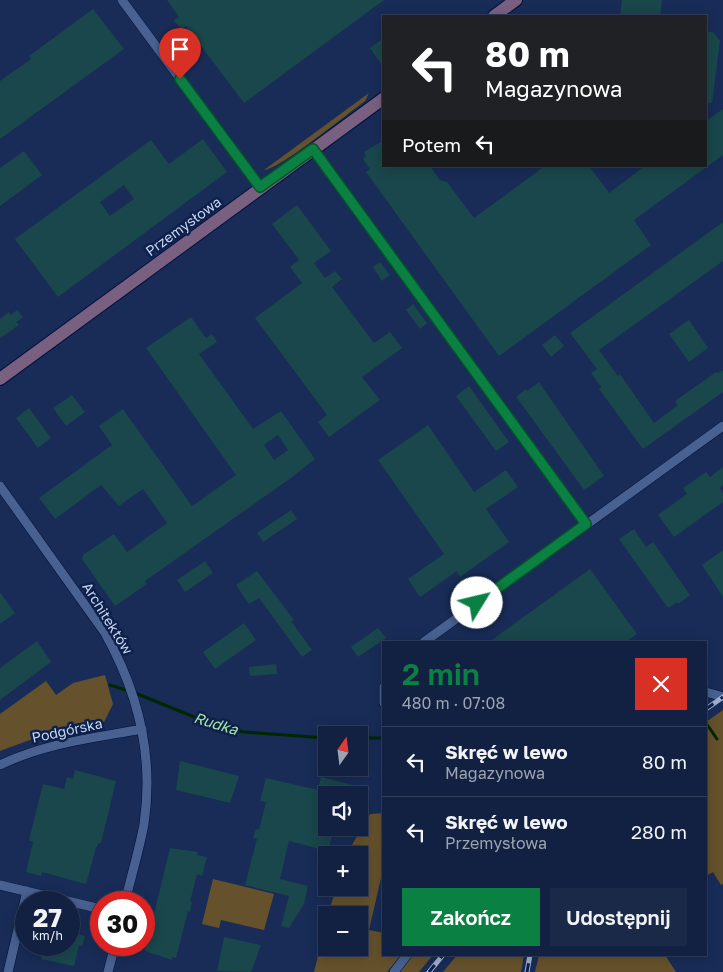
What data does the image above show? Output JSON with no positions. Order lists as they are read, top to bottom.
{
  "streets": {
    "street": ["Przemysłowa", "Architektów", "Podgórska"]
  },
  "crossings": [
    ["Architektów", "Podgórska"]
  ],
  "water": ["Rudka"],
  "north": "top",
  "page": {
    "turn": ["80 m", "Magazynowa"],
    "then": "Potem",
    "heading": ["2 min", "480 m · 07:08"],
    "map_buttons": ["+", "−"],
    "list": [
      {
        "name": "Skręć w lewo",
        "note": "Magazynowa",
        "value": "80 m"
      },
      {
        "name": "Skręć w lewo",
        "note": "Przemysłowa",
        "value": "280 m"
      }
    ],
    "buttons": ["Zakończ", "Udostępnij"],
    "speed": "27 km/h",
    "limit": "30"
  }
}
